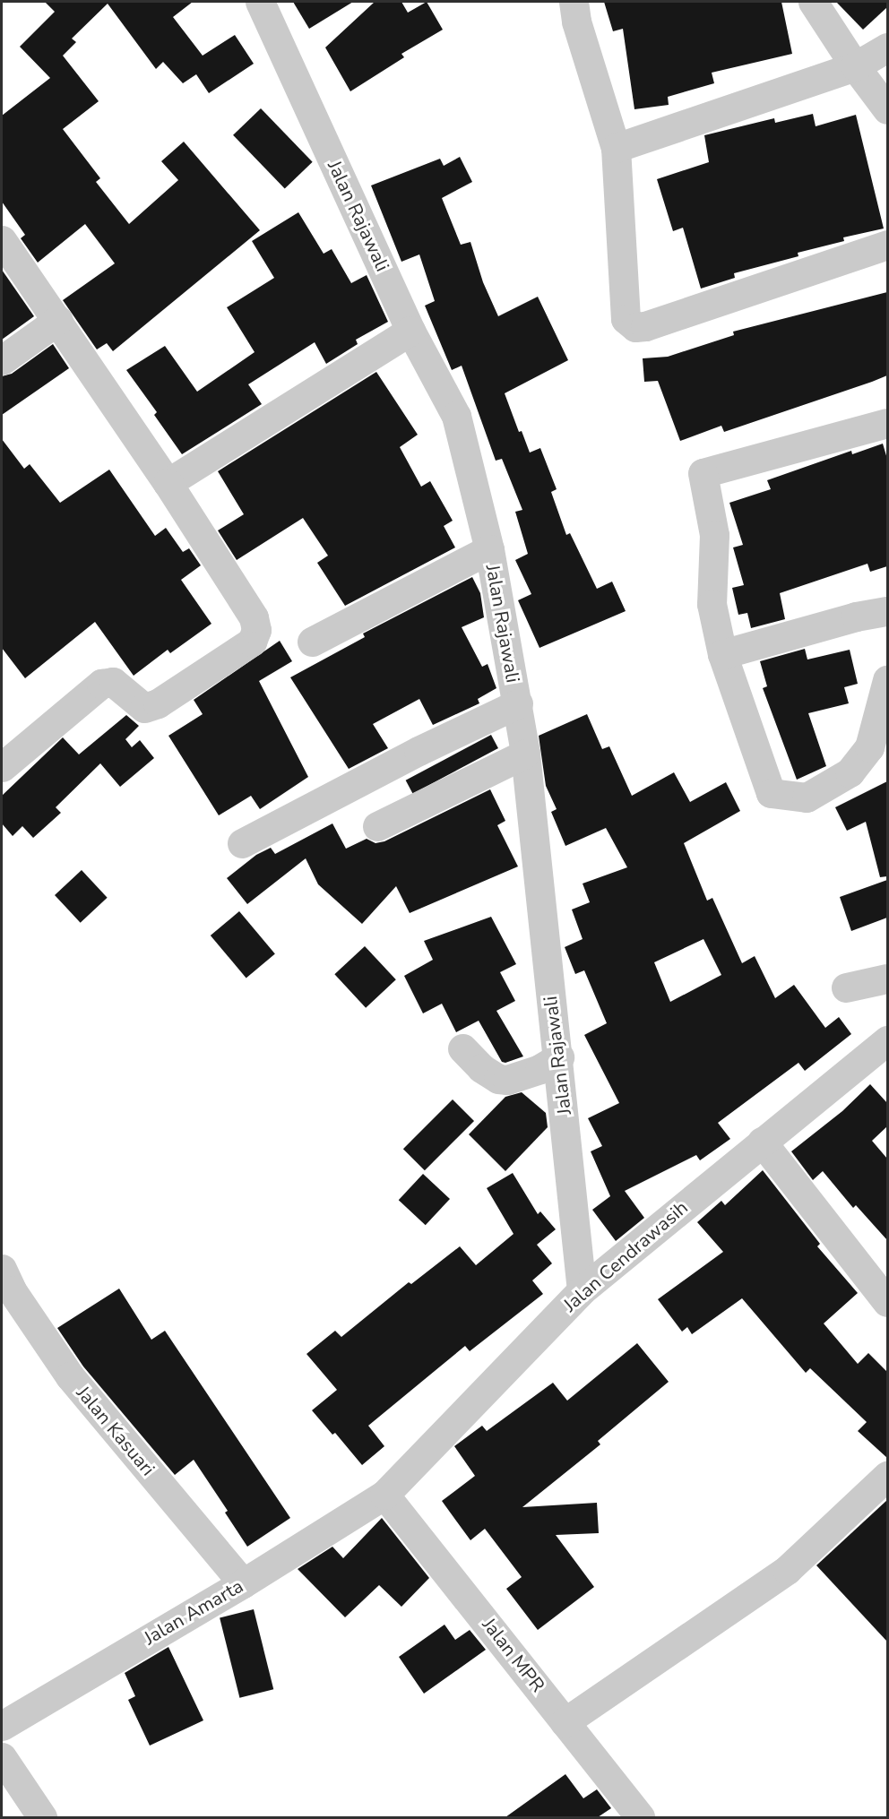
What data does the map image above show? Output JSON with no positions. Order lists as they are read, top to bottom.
{
  "streets": {
    "street": [
      "Jalan Rajawali",
      "Jalan Cendrawasih",
      "Jalan Kasuari",
      "Jalan Amarta",
      "Jalan MPR"
    ]
  },
  "crossings": [
    ["Jalan Rajawali", "Jalan Cendrawasih"],
    ["Jalan Cendrawasih", "Jalan Amarta"],
    ["Jalan Cendrawasih", "Jalan MPR"],
    ["Jalan Kasuari", "Jalan Amarta"],
    ["Jalan Amarta", "Jalan MPR"]
  ]
}
